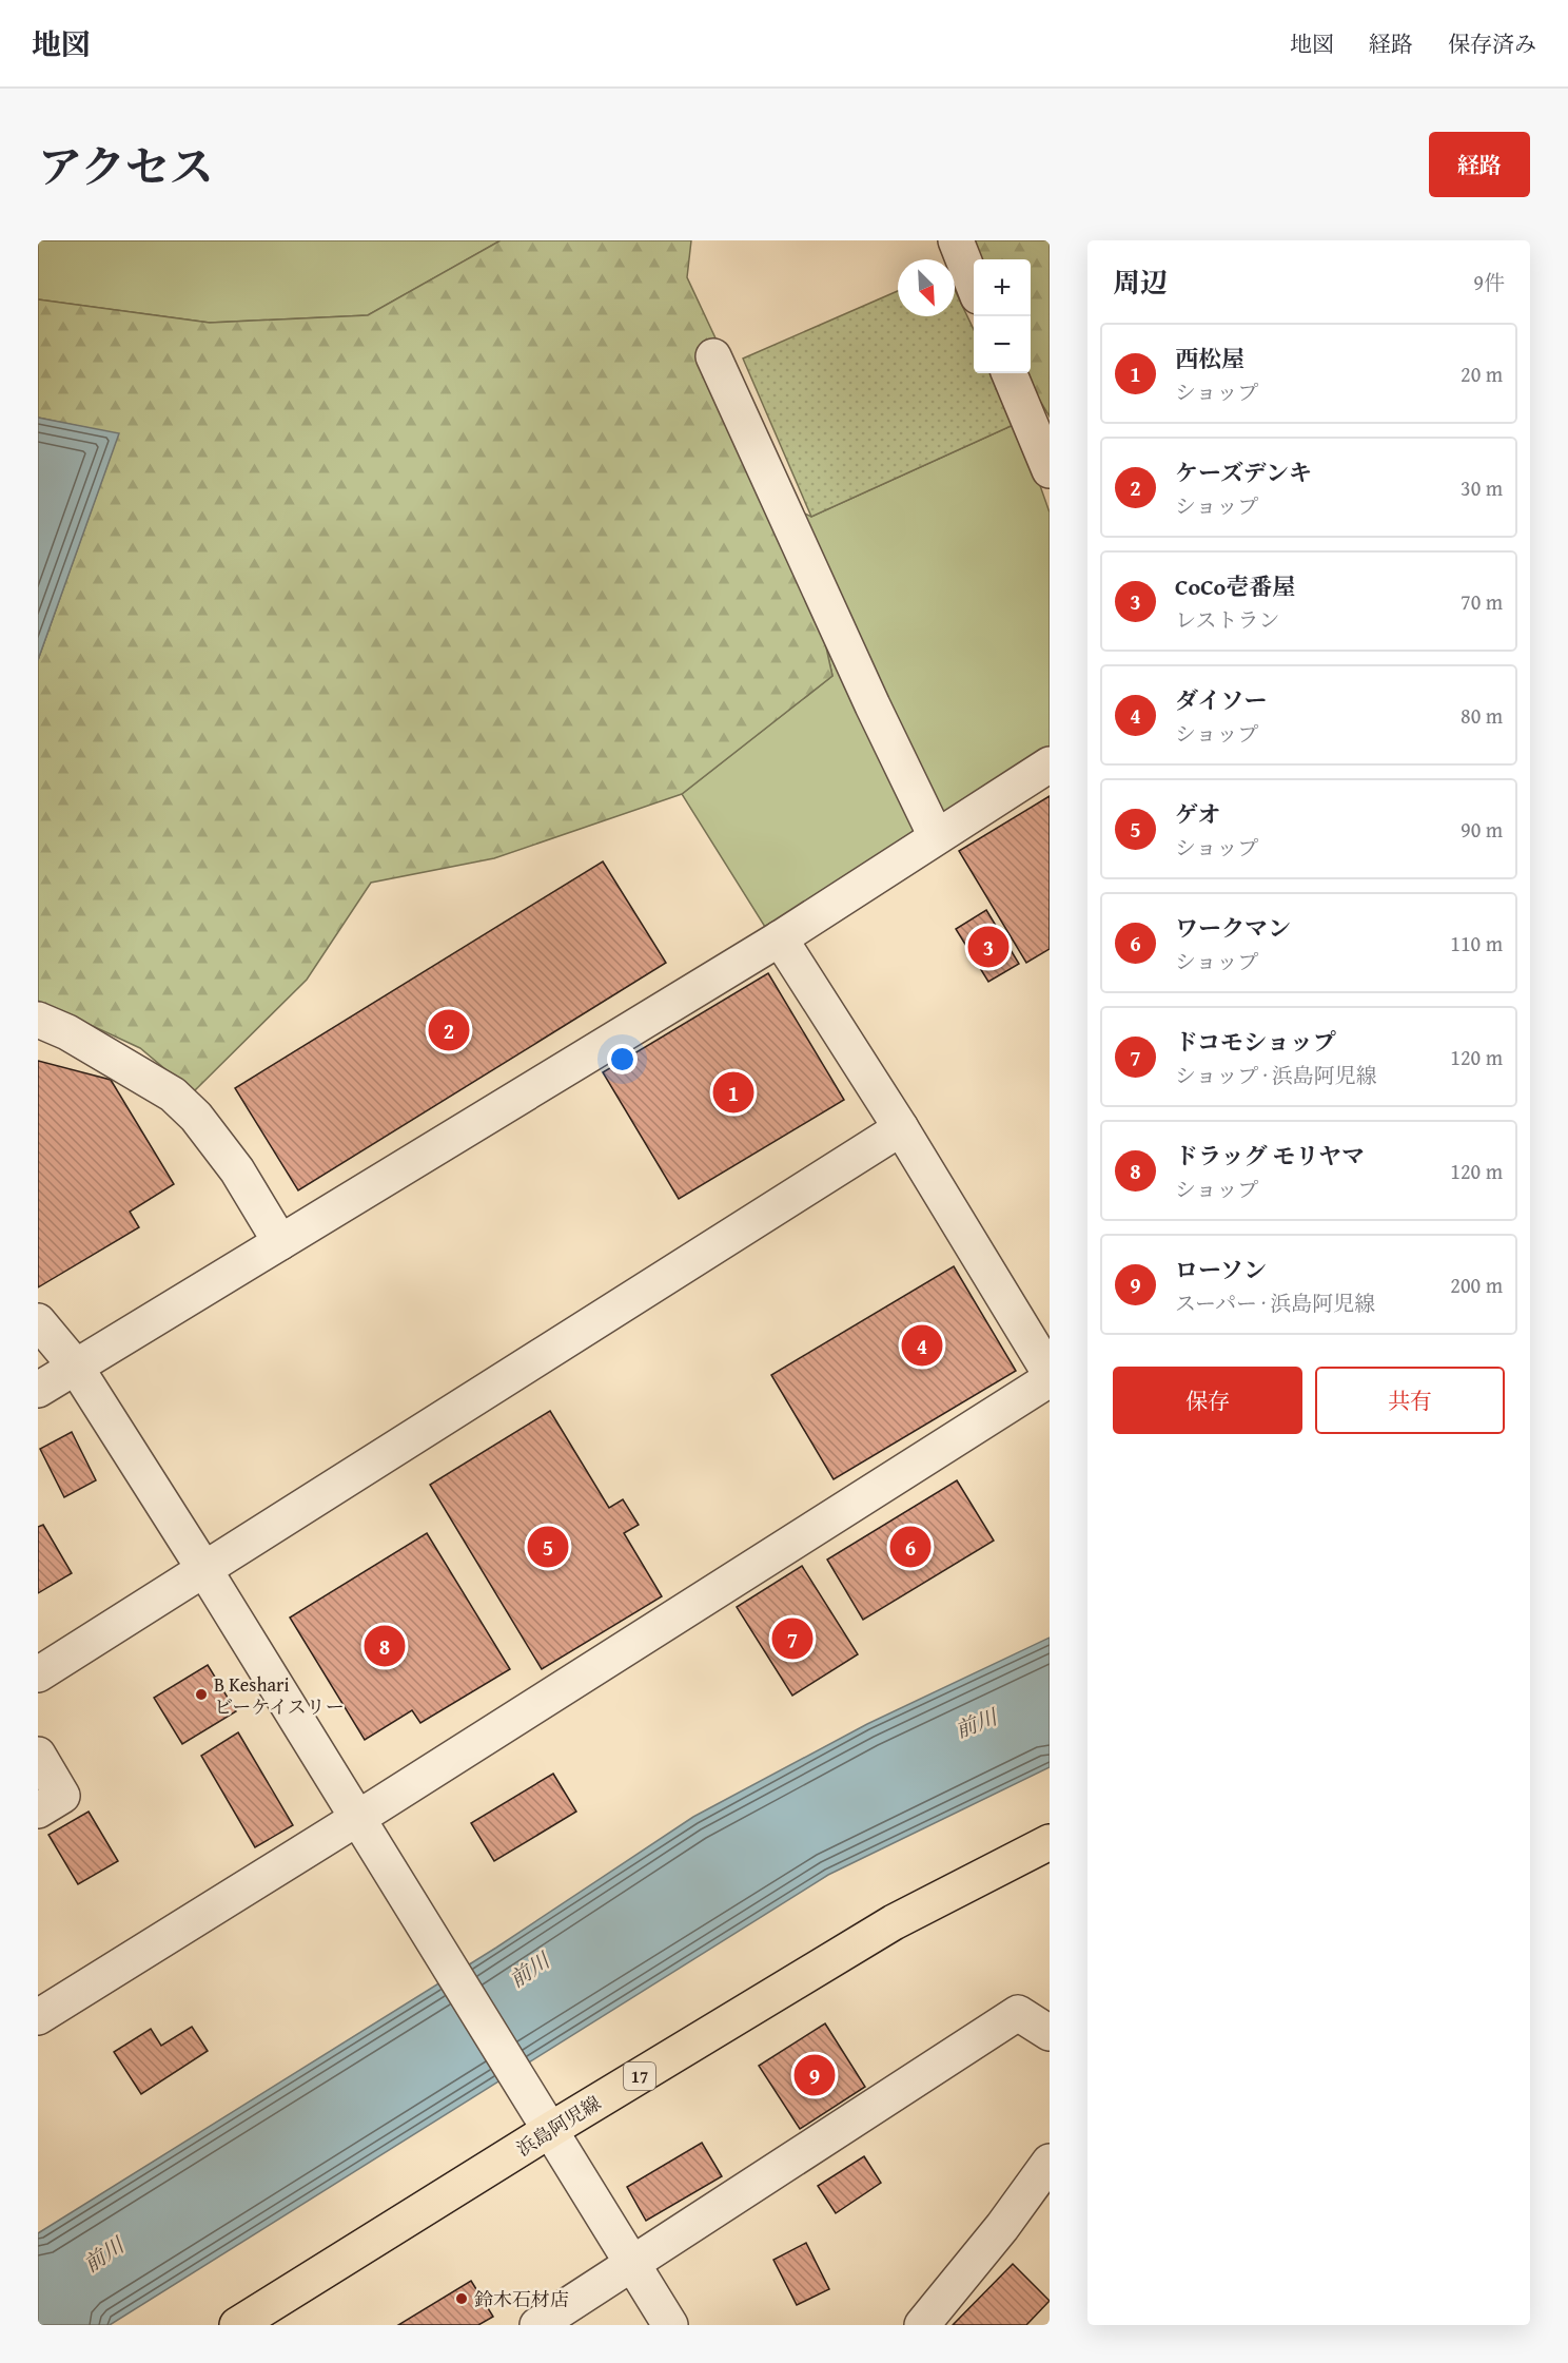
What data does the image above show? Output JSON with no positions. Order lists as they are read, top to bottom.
{
  "streets": {
    "main road": ["17", "浜島阿児線"]
  },
  "water": ["前川"],
  "places": ["B Keshari ビーケイスリー", "鈴木石材店"],
  "north": "bottom right",
  "page": {
    "header": "地図",
    "nav": ["地図", "経路", "保存済み"],
    "title": "アクセス",
    "buttons": [
      "経路",
      ["保存", "共有"]
    ],
    "heading": ["周辺", "9件"],
    "map_buttons": ["+", "−"],
    "list": [
      {
        "mark": "1",
        "name": "西松屋",
        "note": "ショップ",
        "value": "20 m"
      },
      {
        "mark": "2",
        "name": "ケーズデンキ",
        "note": "ショップ",
        "value": "30 m"
      },
      {
        "mark": "3",
        "name": "CoCo壱番屋",
        "note": "レストラン",
        "value": "70 m"
      },
      {
        "mark": "4",
        "name": "ダイソー",
        "note": "ショップ",
        "value": "80 m"
      },
      {
        "mark": "5",
        "name": "ゲオ",
        "note": "ショップ",
        "value": "90 m"
      },
      {
        "mark": "6",
        "name": "ワークマン",
        "note": "ショップ",
        "value": "110 m"
      },
      {
        "mark": "7",
        "name": "ドコモショップ",
        "note": "ショップ · 浜島阿児線",
        "value": "120 m"
      },
      {
        "mark": "8",
        "name": "ドラッグ モリヤマ",
        "note": "ショップ",
        "value": "120 m"
      },
      {
        "mark": "9",
        "name": "ローソン",
        "note": "スーパー · 浜島阿児線",
        "value": "200 m"
      }
    ],
    "pins": [
      "3",
      "2",
      "1",
      "4",
      "5",
      "6",
      "7",
      "8",
      "9"
    ]
  }
}
